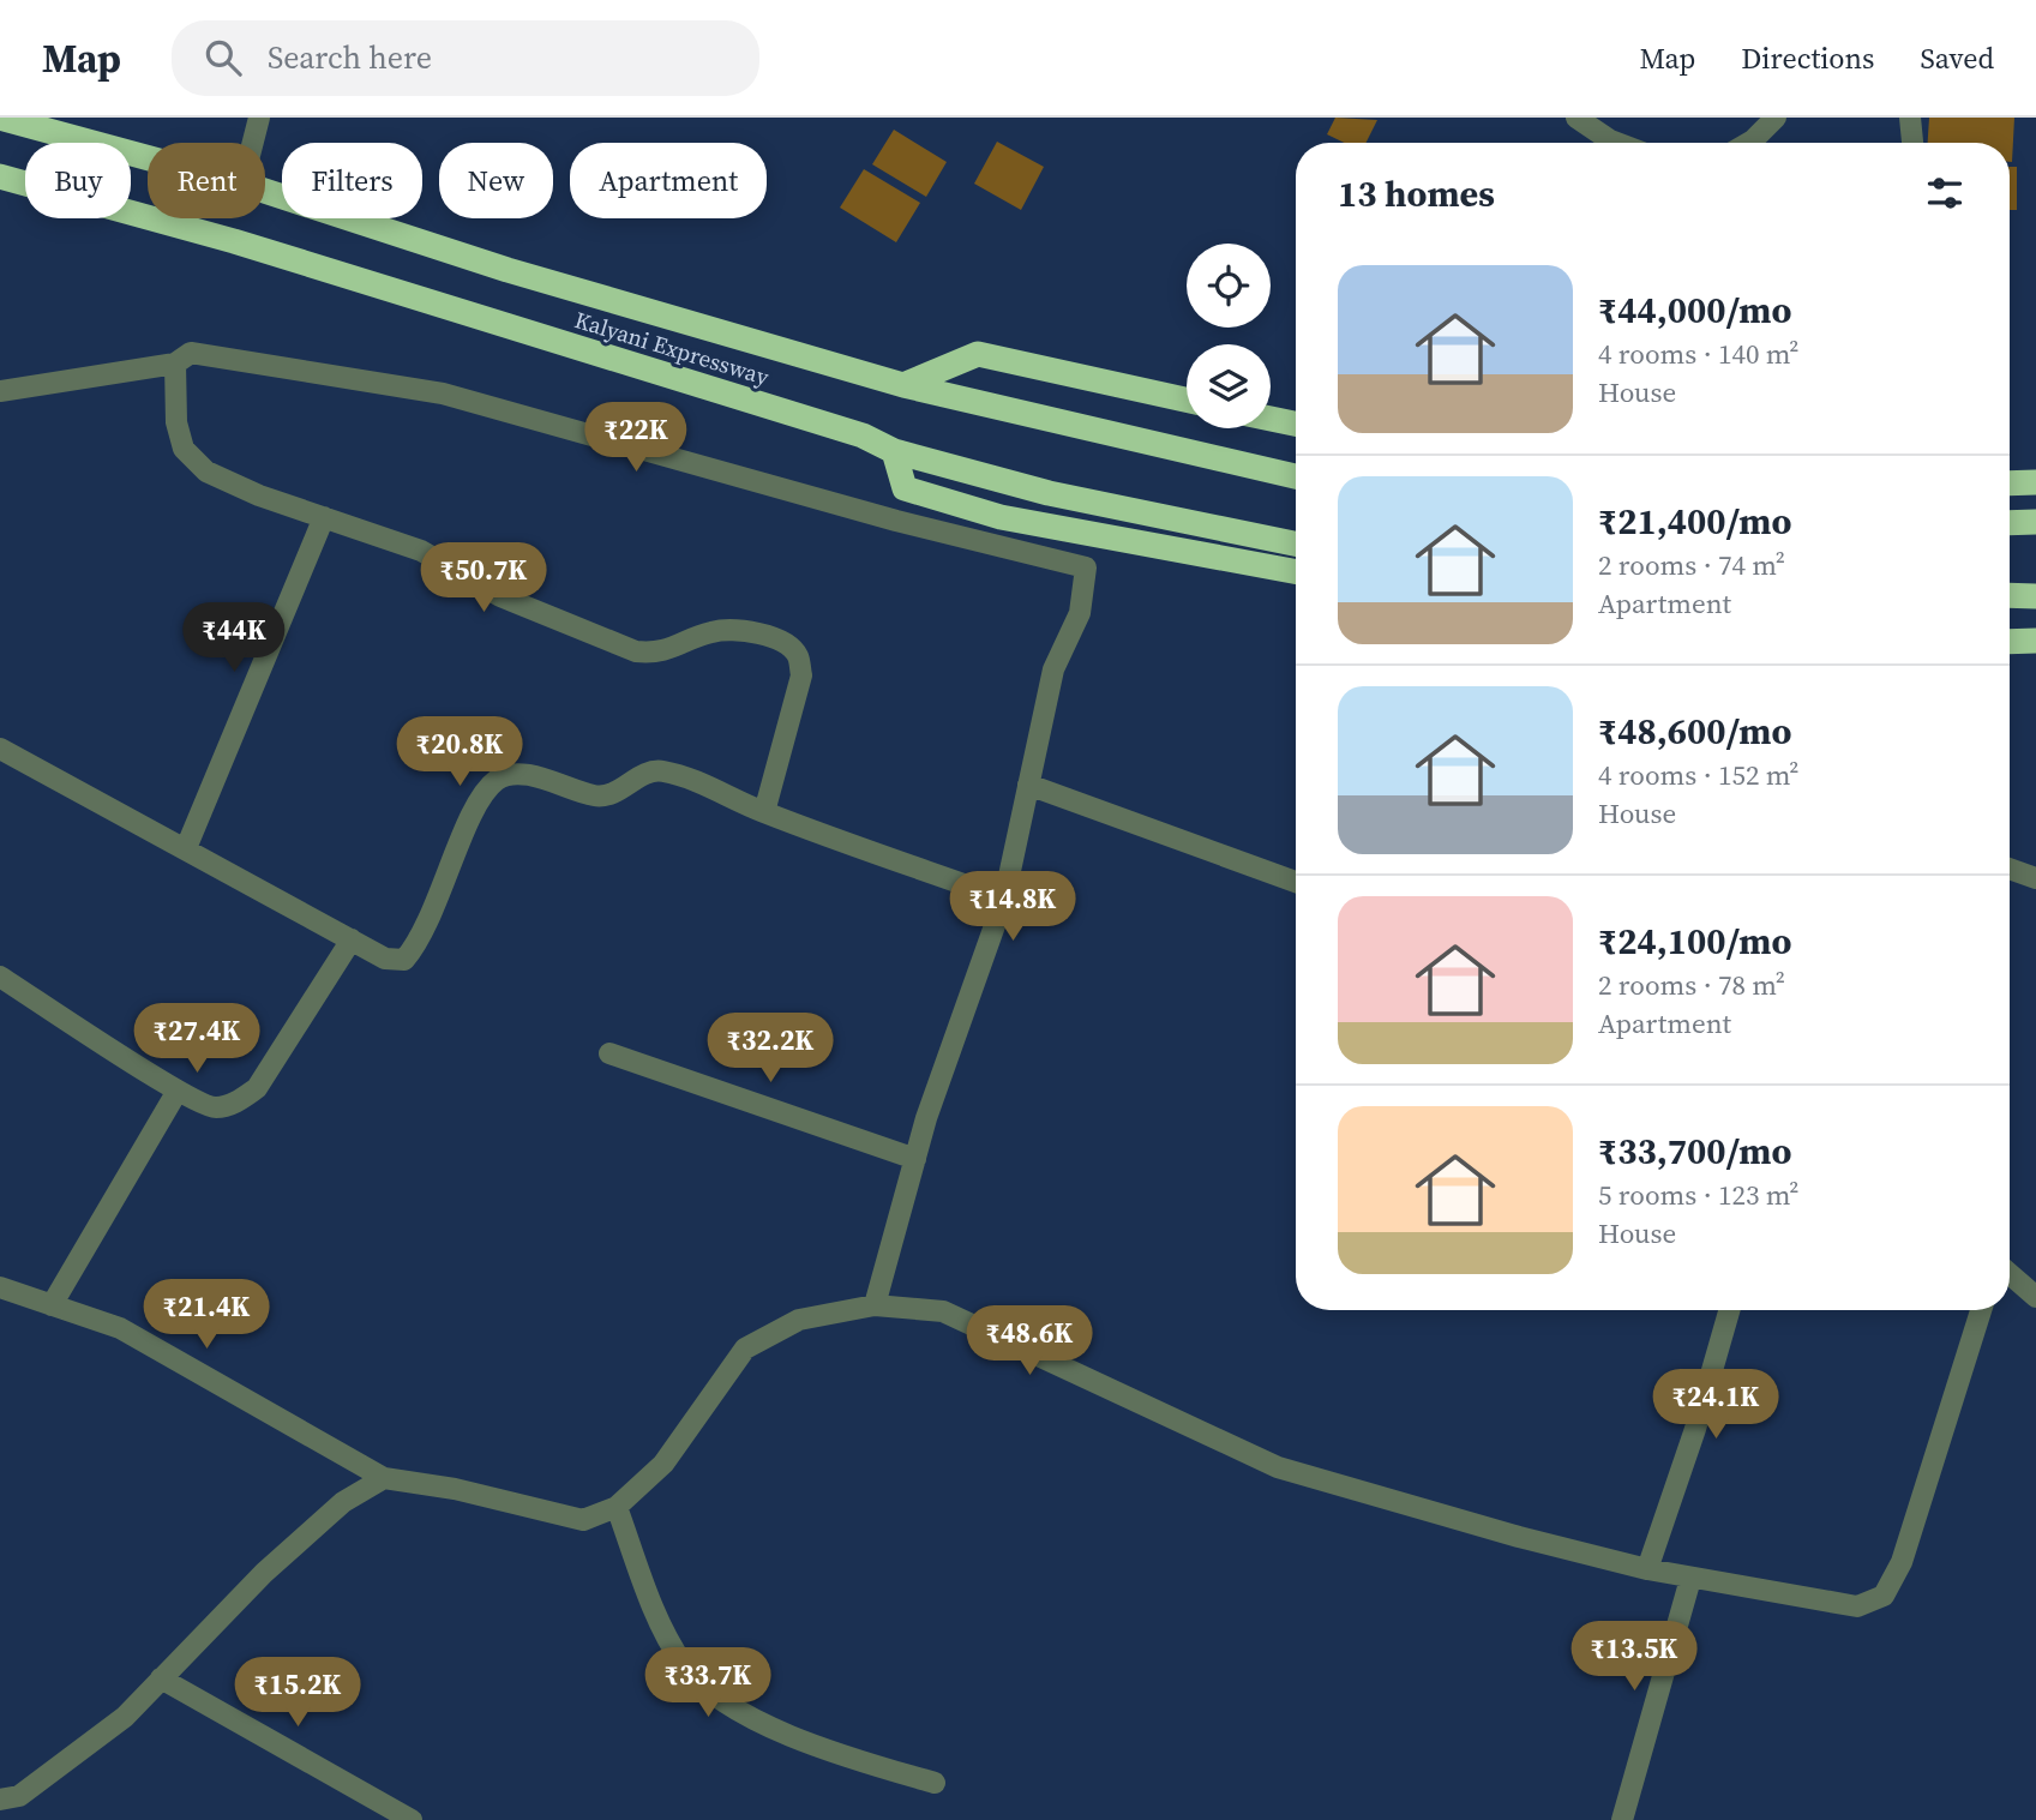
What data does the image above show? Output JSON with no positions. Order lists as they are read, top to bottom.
{
  "streets": {
    "highway": ["Kalyani Expressway"]
  },
  "page": {
    "header": "Map",
    "search": "Search here",
    "nav": ["Map", "Directions", "Saved"],
    "chip": [
      "Buy",
      "Rent",
      "Filters",
      "New",
      "Apartment"
    ],
    "heading": "13 homes",
    "list": [
      {
        "name": "₹44,000/mo",
        "note": "4 rooms · 140 m² · House"
      },
      {
        "name": "₹21,400/mo",
        "note": "2 rooms · 74 m² · Apartment"
      },
      {
        "name": "₹48,600/mo",
        "note": "4 rooms · 152 m² · House"
      },
      {
        "name": "₹24,100/mo",
        "note": "2 rooms · 78 m² · Apartment"
      },
      {
        "name": "₹33,700/mo",
        "note": "5 rooms · 123 m² · House"
      }
    ],
    "price": [
      "₹22K",
      "₹50.7K",
      "₹44K",
      "₹20.8K",
      "₹14.8K",
      "₹27.4K",
      "₹32.2K",
      "₹21.4K",
      "₹48.6K",
      "₹24.1K",
      "₹13.5K",
      "₹33.7K",
      "₹15.2K"
    ]
  }
}
